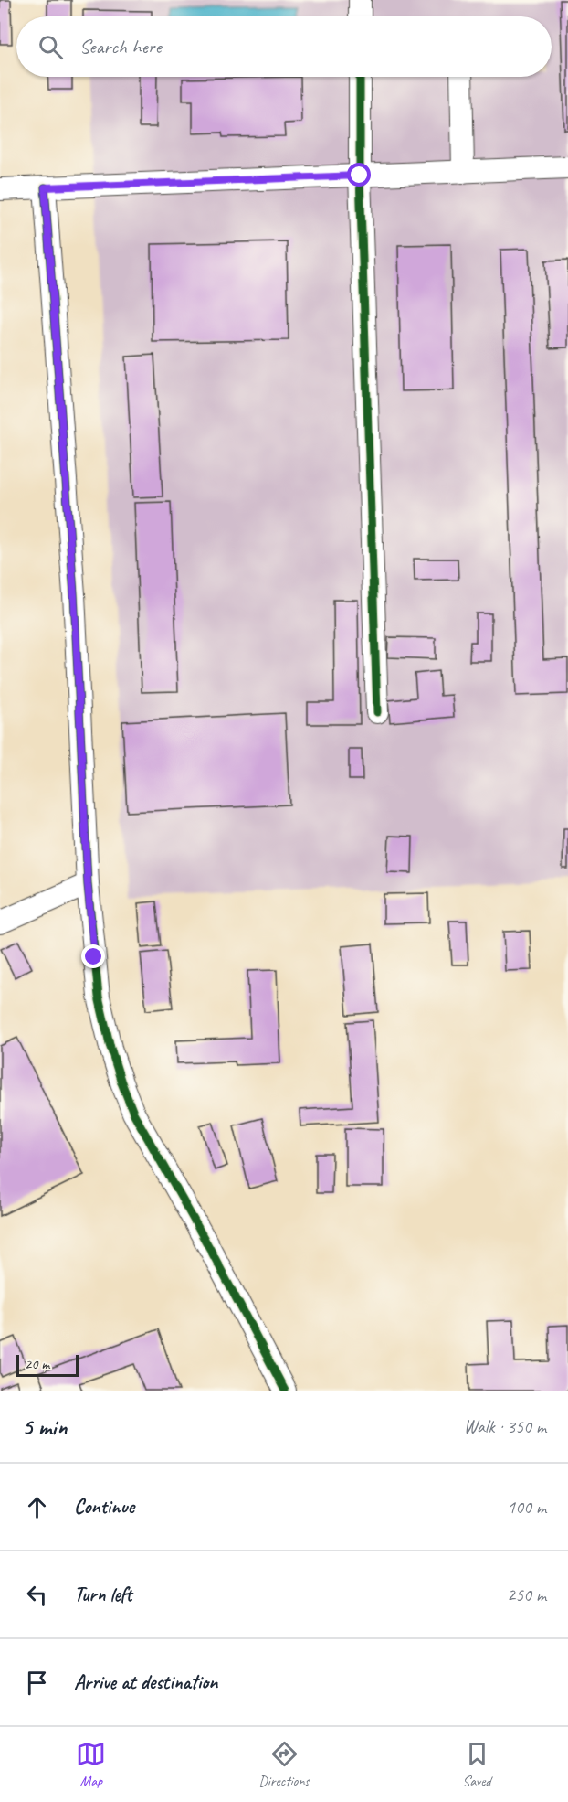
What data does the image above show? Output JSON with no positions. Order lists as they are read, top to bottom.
{
  "scale_bar": "20 m",
  "page": {
    "search": "Search here",
    "scale": "20 m",
    "heading": ["5 min", "Walk · 350 m"],
    "list": [
      ["Continue", "100 m"],
      ["Turn left", "250 m"],
      "Arrive at destination"
    ],
    "nav": ["Map", "Directions", "Saved"]
  }
}
